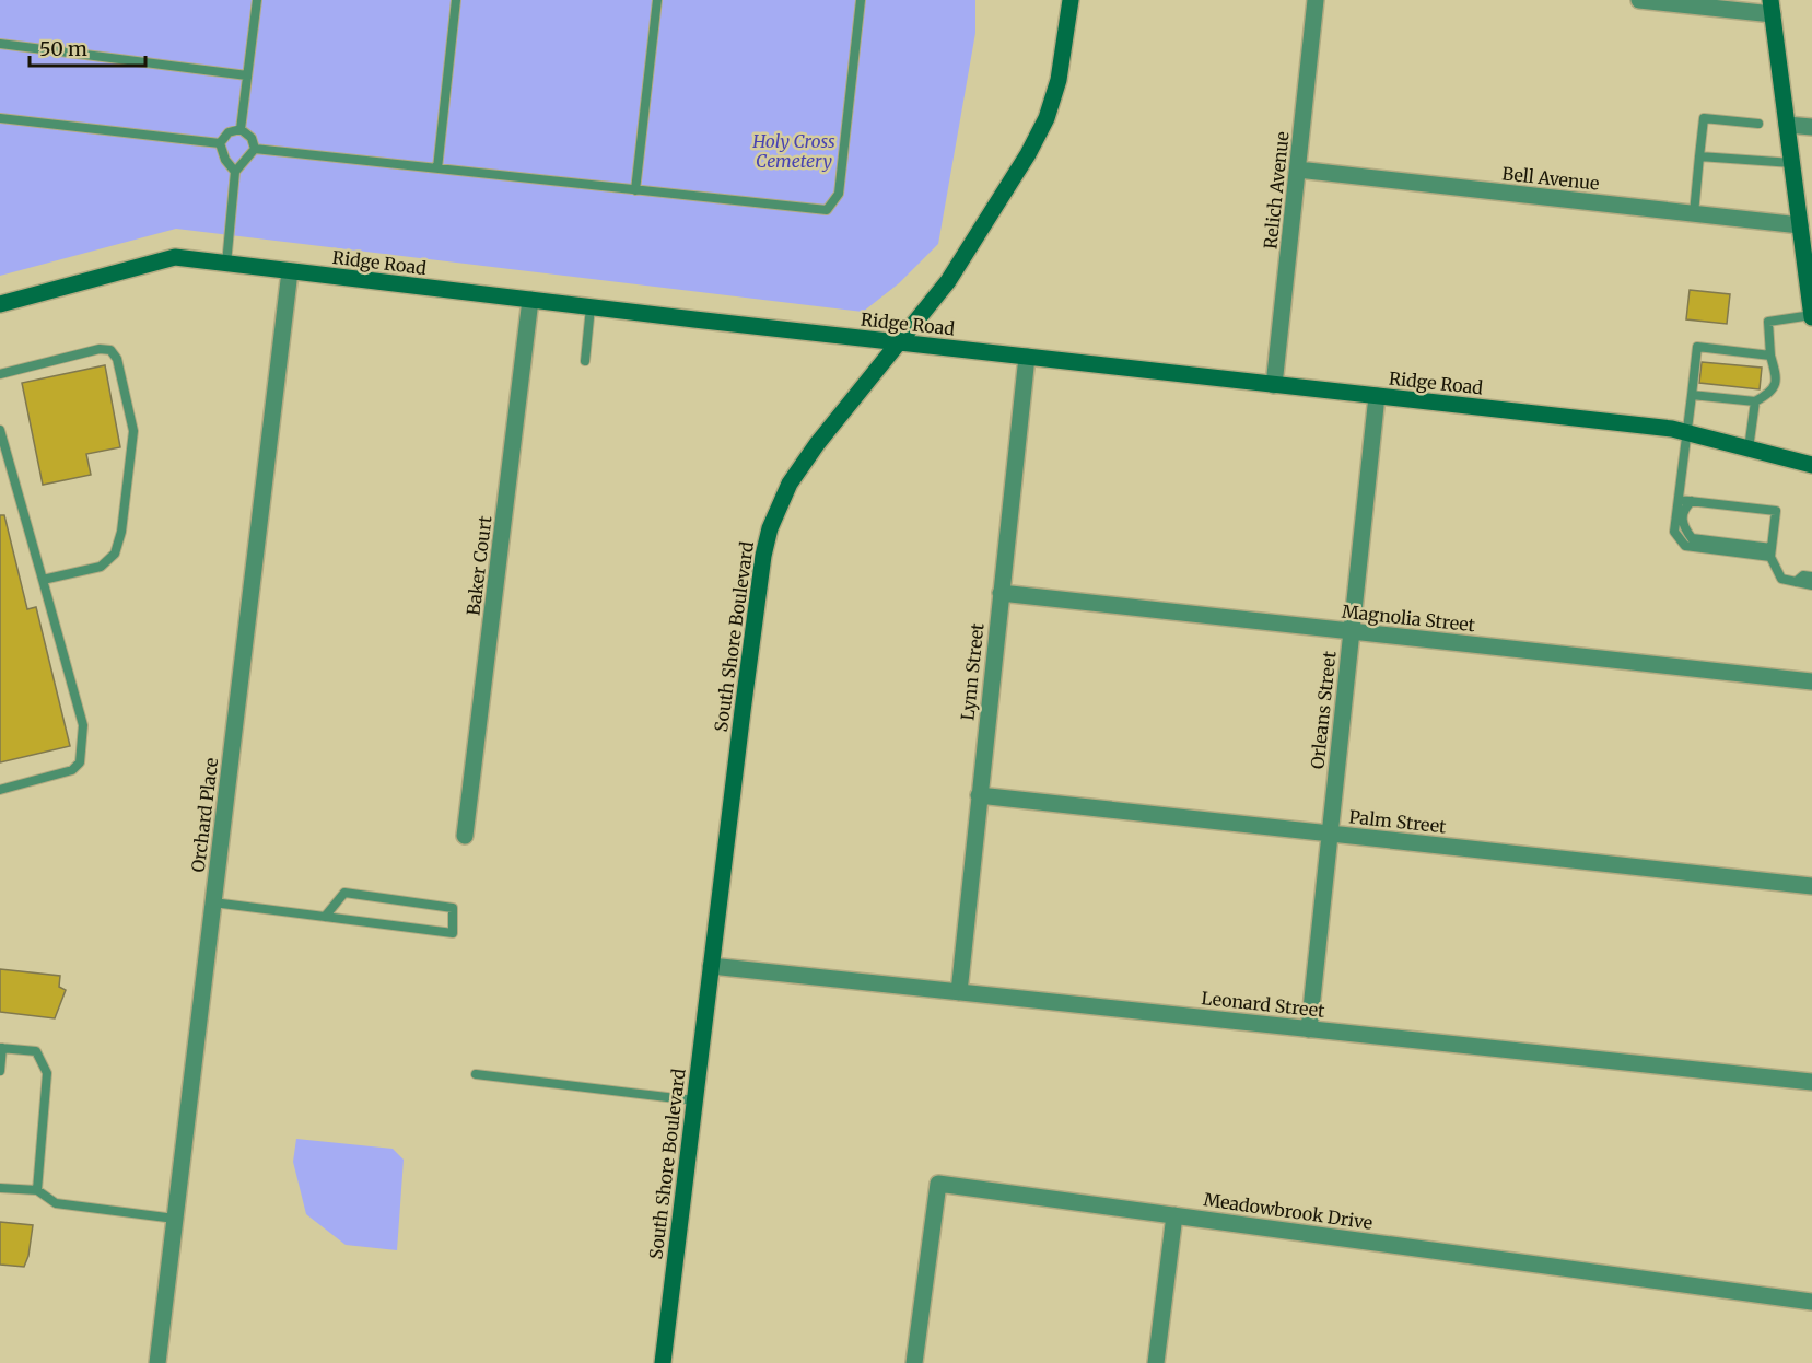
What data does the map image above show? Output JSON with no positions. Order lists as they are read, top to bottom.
{
  "streets": {
    "street": [
      "Bell Avenue",
      "Relich Avenue",
      "Ridge Road",
      "Baker Court",
      "Magnolia Street",
      "South Shore Boulevard",
      "Lynn Street",
      "Orleans Street",
      "Orchard Place",
      "Palm Street",
      "Leonard Street",
      "Meadowbrook Drive"
    ]
  },
  "crossings": [
    ["Bell Avenue", "Relich Avenue"],
    ["Relich Avenue", "Ridge Road"],
    ["Ridge Road", "Baker Court"],
    ["Ridge Road", "South Shore Boulevard"],
    ["Ridge Road", "Lynn Street"],
    ["Ridge Road", "Orleans Street"],
    ["Ridge Road", "Orchard Place"],
    ["Magnolia Street", "Lynn Street"],
    ["Magnolia Street", "Orleans Street"],
    ["South Shore Boulevard", "Leonard Street"],
    ["Lynn Street", "Palm Street"],
    ["Lynn Street", "Leonard Street"],
    ["Orleans Street", "Palm Street"],
    ["Orleans Street", "Leonard Street"]
  ],
  "parks": ["Holy Cross Cemetery"],
  "scale_bar": "50 m"
}
